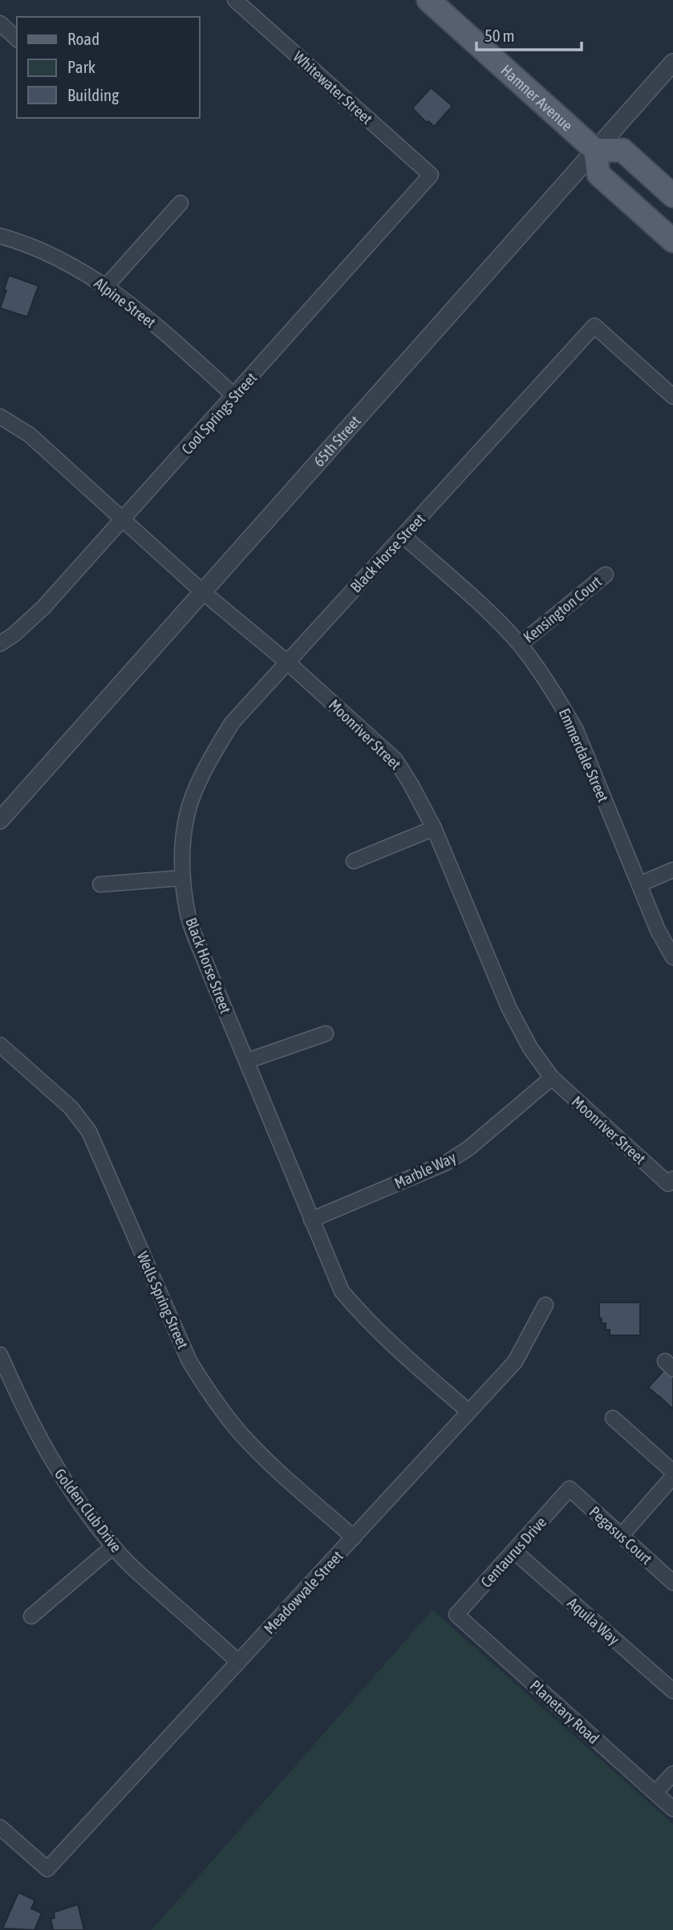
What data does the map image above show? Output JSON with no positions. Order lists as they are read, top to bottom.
{
  "streets": {
    "main road": ["Hamner Avenue"],
    "street": [
      "Whitewater Street",
      "Alpine Street",
      "Cool Springs Street",
      "65th Street",
      "Black Horse Street",
      "Kensington Court",
      "Moonriver Street",
      "Emmerdale Street",
      "Marble Way",
      "Wells Spring Street",
      "Golden Club Drive",
      "Pegasus Court",
      "Centaurus Drive",
      "Meadowvale Street",
      "Aquila Way",
      "Planetary Road"
    ]
  },
  "crossings": [
    ["Whitewater Street", "Cool Springs Street"],
    ["Hamner Avenue", "65th Street"],
    ["Alpine Street", "Cool Springs Street"],
    ["Cool Springs Street", "Moonriver Street"],
    ["65th Street", "Moonriver Street"],
    ["Black Horse Street", "Moonriver Street"],
    ["Black Horse Street", "Emmerdale Street"],
    ["Black Horse Street", "Marble Way"],
    ["Black Horse Street", "Meadowvale Street"],
    ["Kensington Court", "Emmerdale Street"],
    ["Moonriver Street", "Marble Way"],
    ["Wells Spring Street", "Meadowvale Street"],
    ["Golden Club Drive", "Meadowvale Street"],
    ["Pegasus Court", "Centaurus Drive"],
    ["Centaurus Drive", "Aquila Way"],
    ["Centaurus Drive", "Planetary Road"]
  ],
  "legend": ["Road", "Park", "Building"],
  "scale_bar": "50 m"
}
